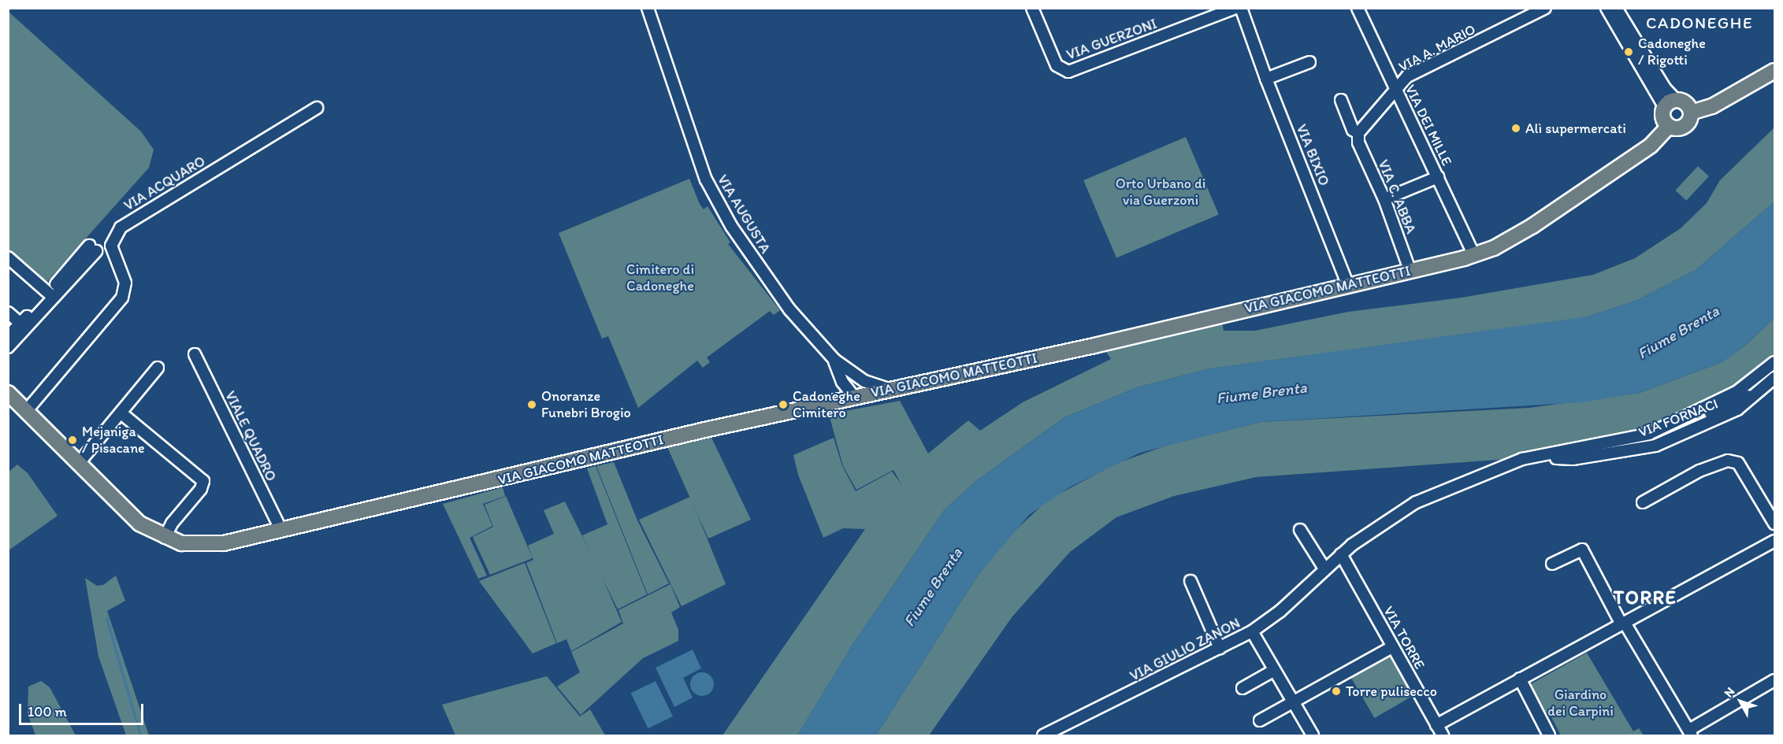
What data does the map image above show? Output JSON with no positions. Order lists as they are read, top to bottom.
{
  "streets": {
    "main road": ["VIA GIACOMO MATTEOTTI"],
    "street": [
      "VIA GUERZONI",
      "VIA A. MARIO",
      "VIA DEI MILLE",
      "VIA BIXIO",
      "VIA ACQUARO",
      "VIA C. ABBA",
      "VIA AUGUSTA",
      "VIA FORNACI",
      "VIALE QUADRO",
      "VIA TORRE",
      "VIA GIULIO ZANON"
    ]
  },
  "crossings": [
    ["VIA A. MARIO", "VIA DEI MILLE"],
    ["VIA A. MARIO", "VIA C. ABBA"],
    ["VIA DEI MILLE", "VIA GIACOMO MATTEOTTI"],
    ["VIA BIXIO", "VIA GIACOMO MATTEOTTI"],
    ["VIA ACQUARO", "VIA GIACOMO MATTEOTTI"],
    ["VIA C. ABBA", "VIA GIACOMO MATTEOTTI"],
    ["VIA AUGUSTA", "VIA GIACOMO MATTEOTTI"],
    ["VIA GIACOMO MATTEOTTI", "VIALE QUADRO"],
    ["VIA FORNACI", "VIA TORRE"],
    ["VIA FORNACI", "VIA GIULIO ZANON"],
    ["VIA TORRE", "VIA GIULIO ZANON"]
  ],
  "districts": ["CADONEGHE", "TORRE"],
  "water": ["Fiume Brenta"],
  "parks": ["Orto Urbano di via Guerzoni", "Cimitero di Cadoneghe", "Giardino dei Carpini"],
  "places": [
    "Cadoneghe / Rigotti",
    "Alì supermercati",
    "Onoranze Funebri Brogio",
    "Cadoneghe Cimitero",
    "Mejaniga / Pisacane",
    "Torre pulisecco"
  ],
  "scale_bar": "100 m",
  "north": "top left"
}
